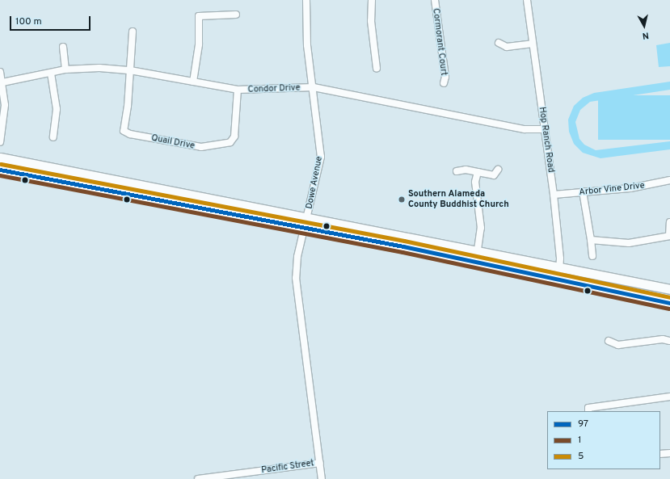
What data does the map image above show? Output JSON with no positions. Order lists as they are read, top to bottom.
{
  "streets": {
    "street": [
      "Cormorant Court",
      "Condor Drive",
      "Hop Ranch Road",
      "Quail Drive",
      "Dowe Avenue",
      "Arbor Vine Drive",
      "Pacific Street"
    ]
  },
  "crossings": [
    ["Condor Drive", "Hop Ranch Road"],
    ["Condor Drive", "Quail Drive"],
    ["Condor Drive", "Dowe Avenue"],
    ["Hop Ranch Road", "Arbor Vine Drive"],
    ["Dowe Avenue", "Pacific Street"]
  ],
  "places": ["Southern Alameda County Buddhist Church"],
  "lines": ["transit line 5", "transit line 97", "transit line 1"],
  "legend": ["97", "1", "5"],
  "scale_bar": "100 m",
  "north": "bottom"
}
